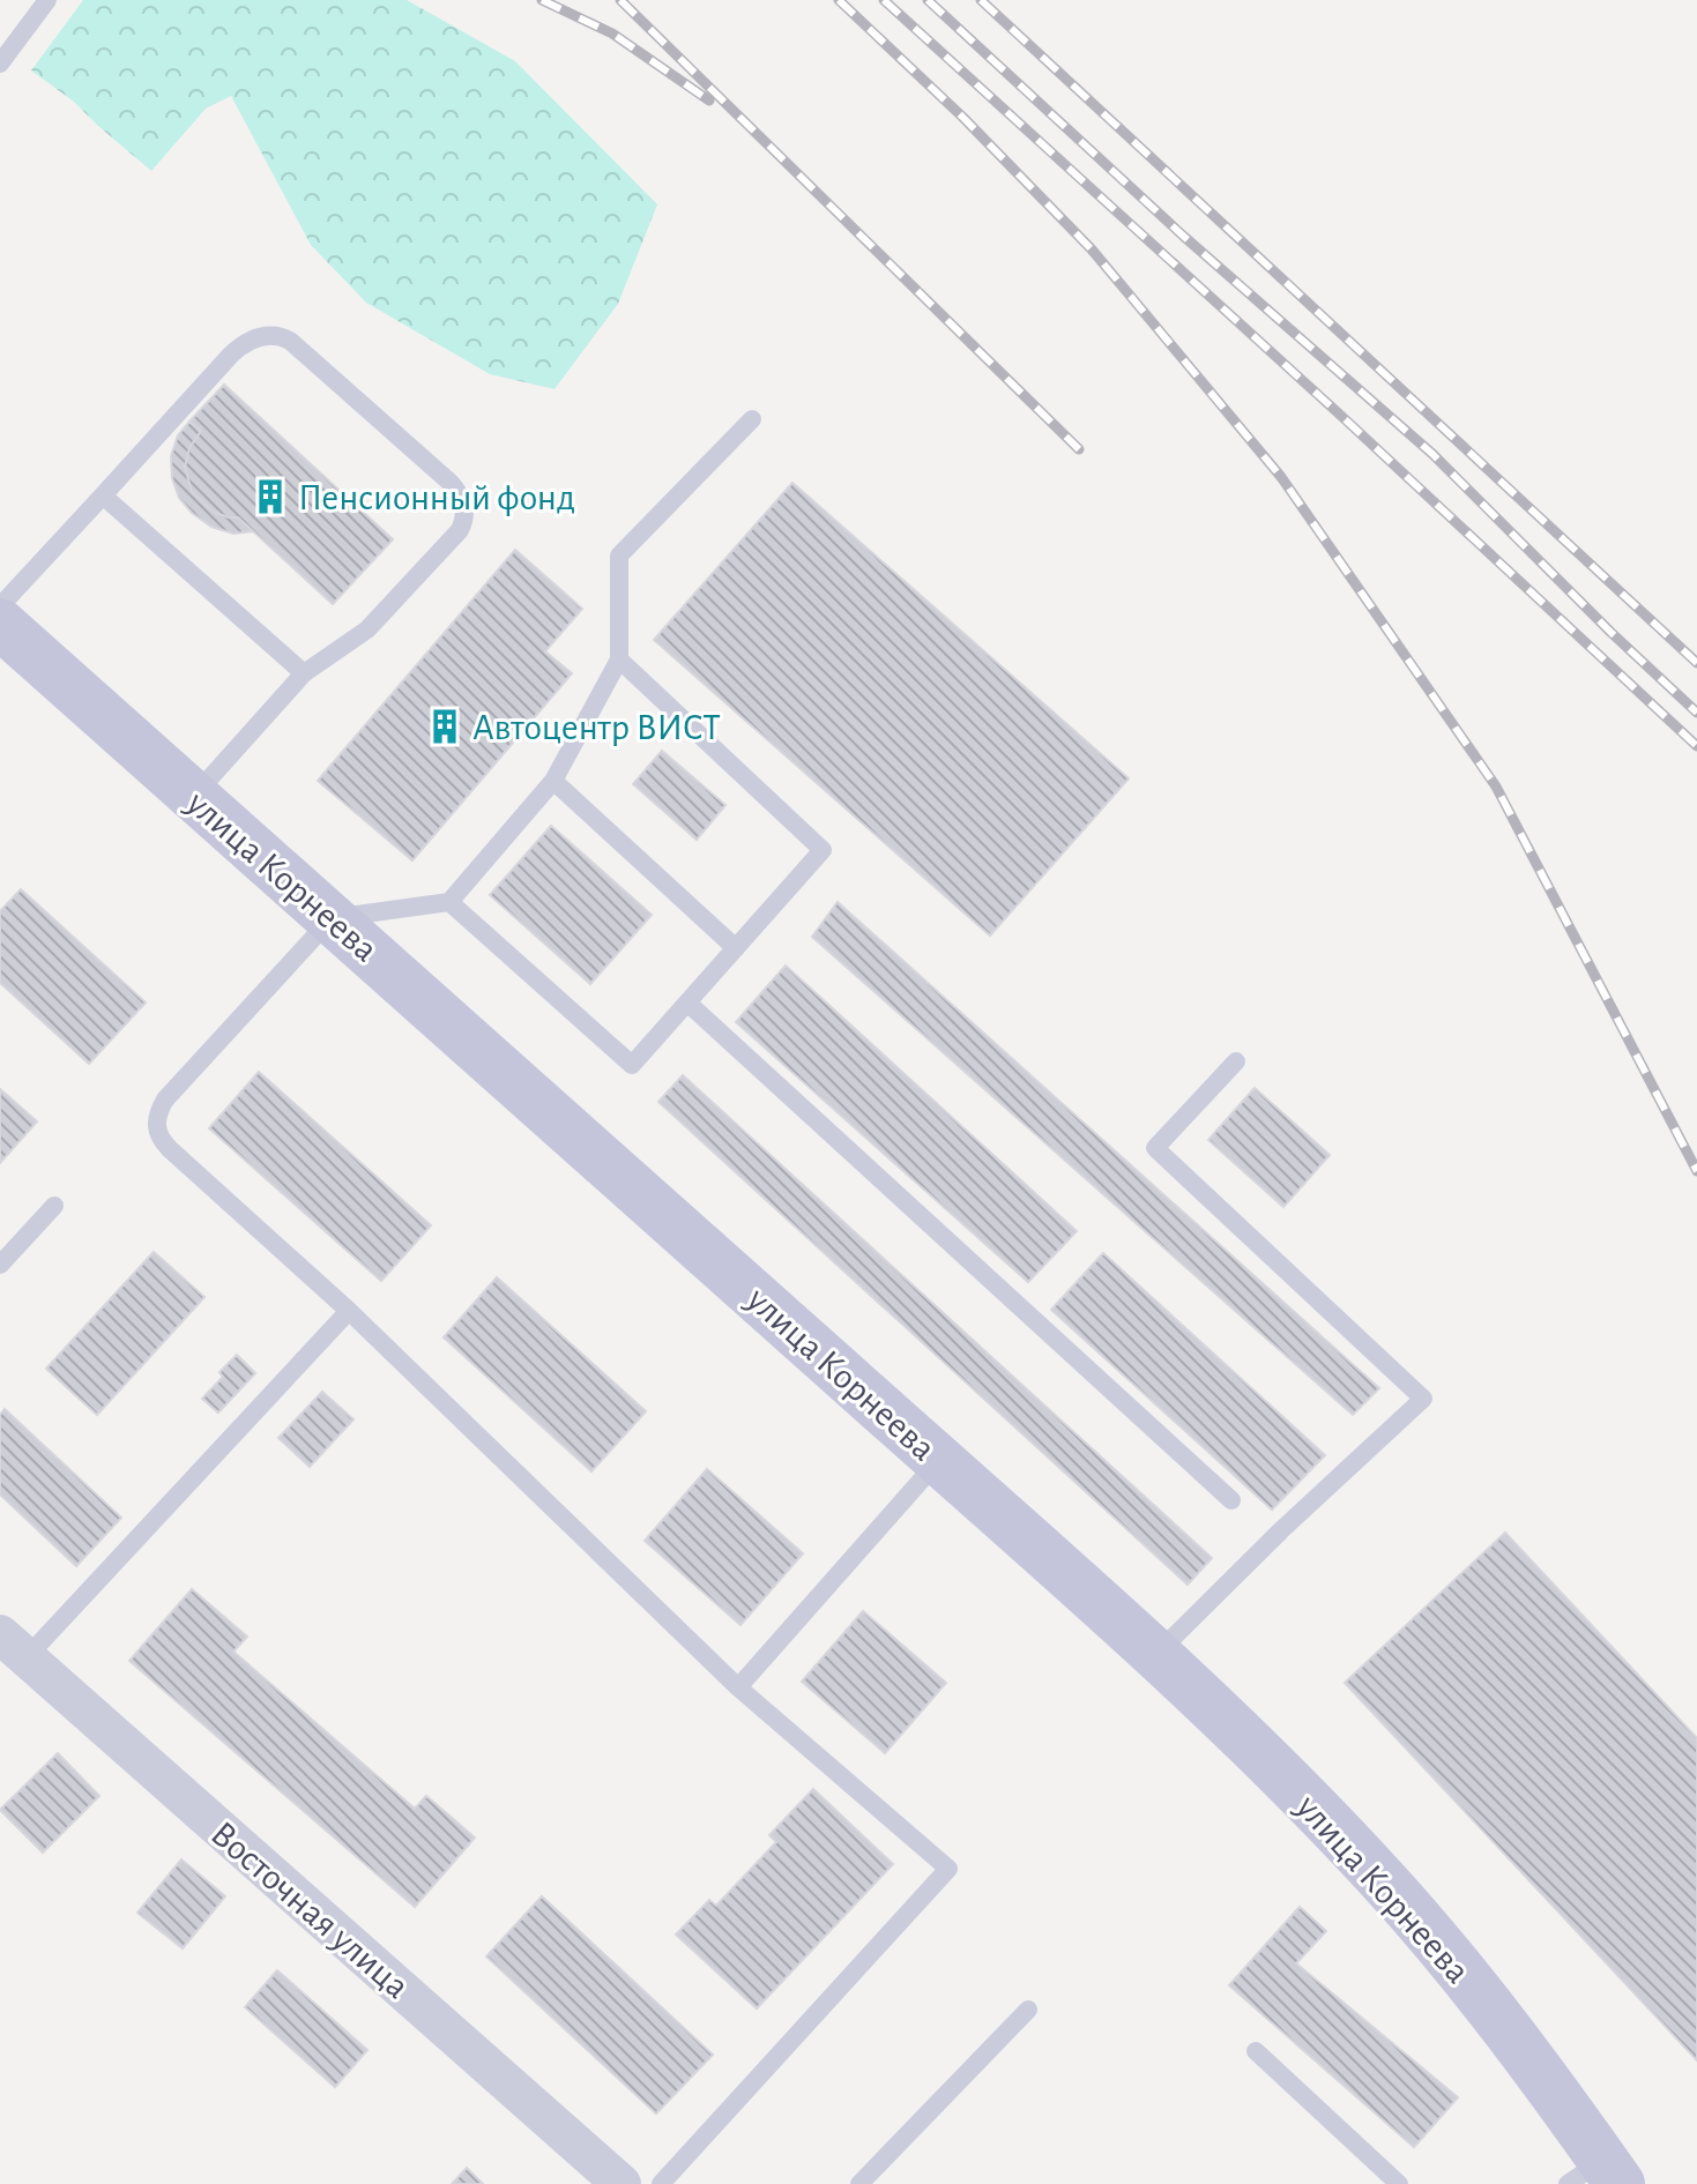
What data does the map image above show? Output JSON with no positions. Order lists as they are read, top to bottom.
{
  "streets": {
    "street": ["улица Корнеева", "Восточная улица"]
  },
  "places": {
    "building": ["Пенсионный фонд", "Автоцентр ВИСТ"]
  }
}
